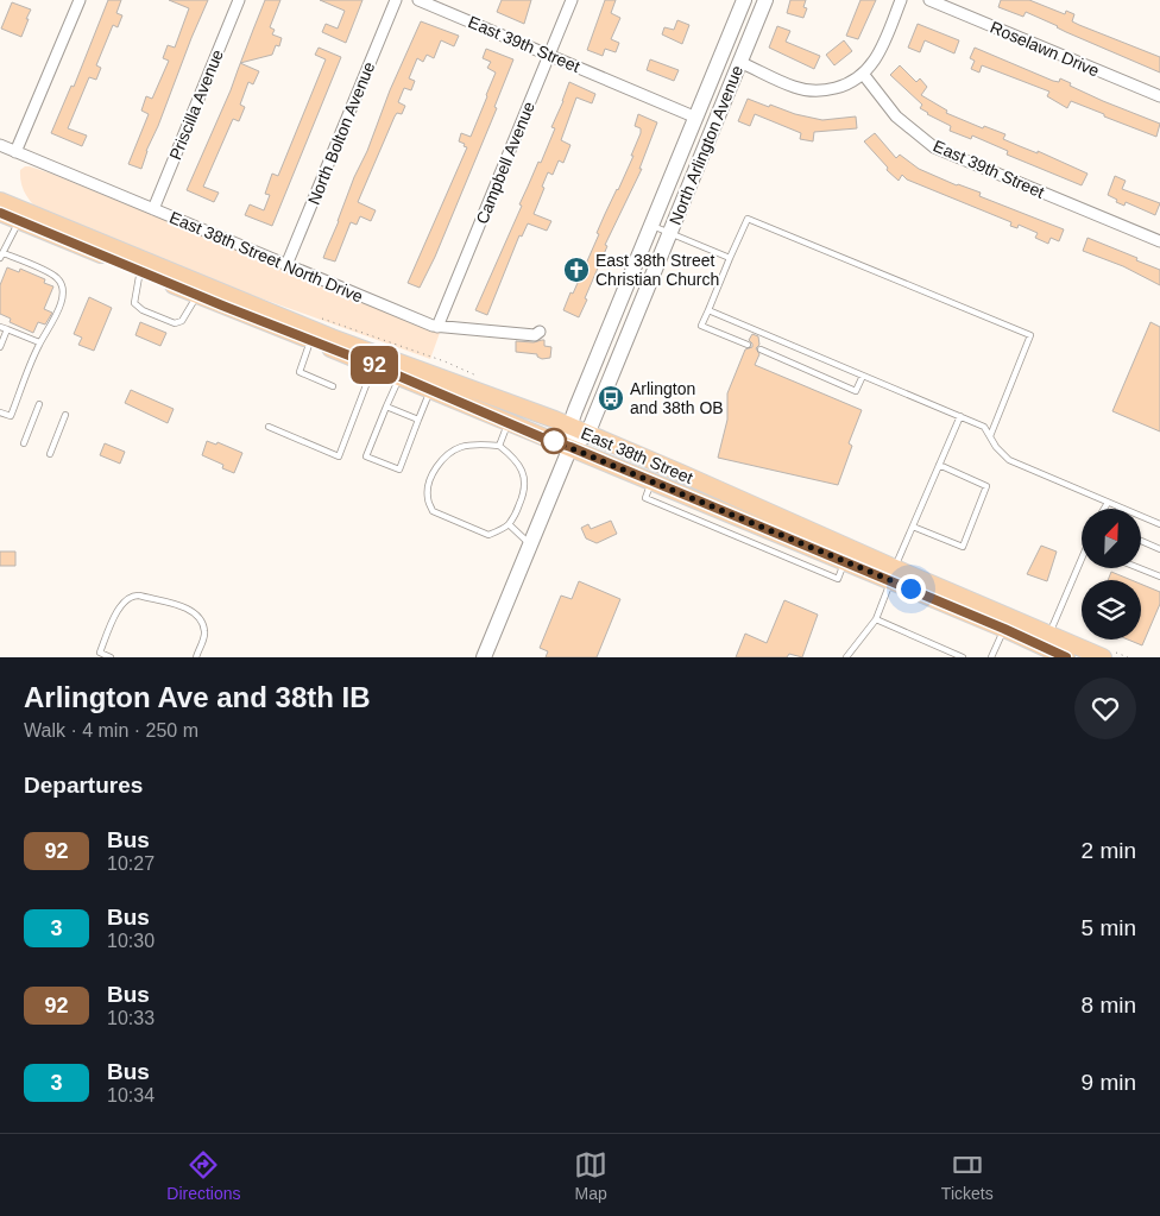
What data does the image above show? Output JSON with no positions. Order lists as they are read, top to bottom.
{
  "streets": {
    "main road": ["North Arlington Avenue", "East 38th Street"],
    "street": [
      "East 39th Street",
      "Roselawn Drive",
      "Priscilla Avenue",
      "North Bolton Avenue",
      "Campbell Avenue",
      "East 38th Street North Drive"
    ]
  },
  "crossings": [
    ["East 39th Street", "North Arlington Avenue"],
    ["East 39th Street", "Campbell Avenue"],
    ["Priscilla Avenue", "East 38th Street North Drive"],
    ["North Bolton Avenue", "East 38th Street North Drive"],
    ["North Arlington Avenue", "East 38th Street"],
    ["Campbell Avenue", "East 38th Street North Drive"]
  ],
  "places": {
    "church": ["East 38th Street Christian Church"],
    "bus stop": ["Arlington and 38th OB"]
  },
  "lines": ["bus line 92"],
  "north": "top right",
  "page": {
    "on_map": "92",
    "heading": [
      ["Arlington Ave and 38th IB", "Walk · 4 min · 250 m"],
      "Departures"
    ],
    "list": [
      {
        "mark": "92",
        "name": "Bus",
        "note": "10:27",
        "value": "2 min"
      },
      {
        "mark": "3",
        "name": "Bus",
        "note": "10:30",
        "value": "5 min"
      },
      {
        "mark": "92",
        "name": "Bus",
        "note": "10:33",
        "value": "8 min"
      },
      {
        "mark": "3",
        "name": "Bus",
        "note": "10:34",
        "value": "9 min"
      }
    ],
    "tabs": ["Directions", "Map", "Tickets"]
  }
}
